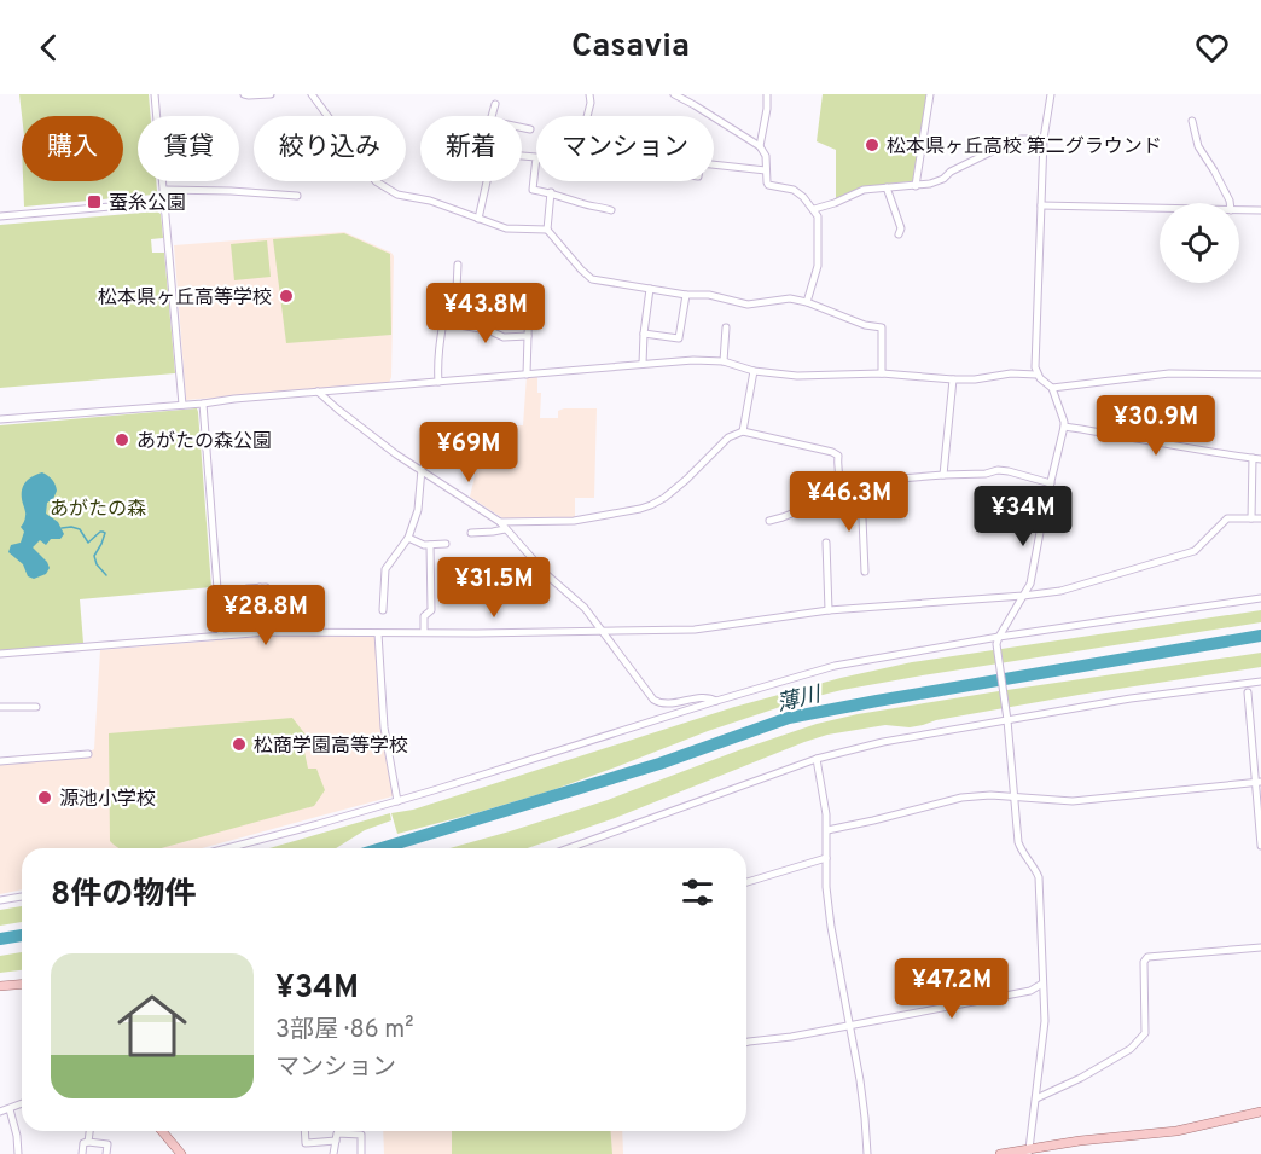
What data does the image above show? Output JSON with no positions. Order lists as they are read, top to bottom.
{
  "water": ["薄川"],
  "parks": ["あがたの森"],
  "places": {
    "other": [
      "松本県ヶ丘高校 第二グラウンド",
      "松本県ヶ丘高等学校",
      "あがたの森公園",
      "松商学園高等学校",
      "源池小学校"
    ],
    "transit": ["蚕糸公園"]
  },
  "page": {
    "header": "Casavia",
    "chip": [
      "購入",
      "賃貸",
      "絞り込み",
      "新着",
      "マンション"
    ],
    "price": [
      "¥43.8M",
      "¥30.9M",
      "¥69M",
      "¥46.3M",
      "¥34M",
      "¥31.5M",
      "¥28.8M",
      "¥47.2M"
    ],
    "heading": "8件の物件",
    "list": [
      {
        "name": "¥34M",
        "note": "3部屋 · 86 m² · マンション"
      }
    ]
  }
}
